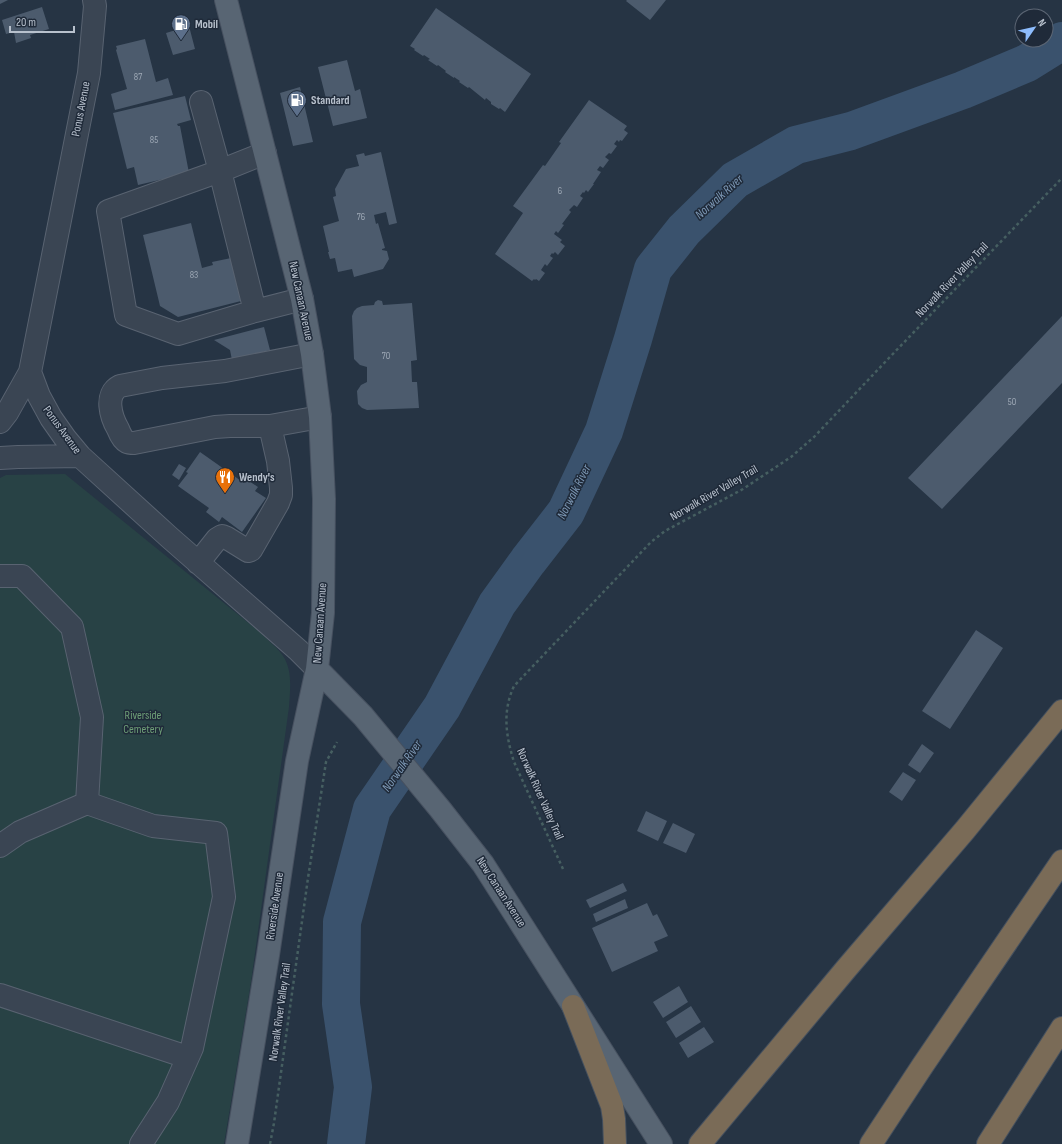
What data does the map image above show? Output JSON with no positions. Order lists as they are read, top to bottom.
{
  "streets": {
    "main road": ["New Canaan Avenue", "Riverside Avenue"],
    "street": ["Ponus Avenue"],
    "path": ["Norwalk River Valley Trail"]
  },
  "crossings": [
    ["Ponus Avenue", "New Canaan Avenue"],
    ["Ponus Avenue", "Riverside Avenue"],
    ["New Canaan Avenue", "Riverside Avenue"]
  ],
  "water": ["Norwalk River"],
  "parks": ["Riverside Cemetery"],
  "places": {
    "fuel station": ["Mobil", "Standard"],
    "restaurant": ["Wendy's"]
  },
  "house_numbers": [
    "87",
    "85",
    "6",
    "76",
    "83",
    "70",
    "50"
  ],
  "scale_bar": "20 m",
  "north": "top right"
}
